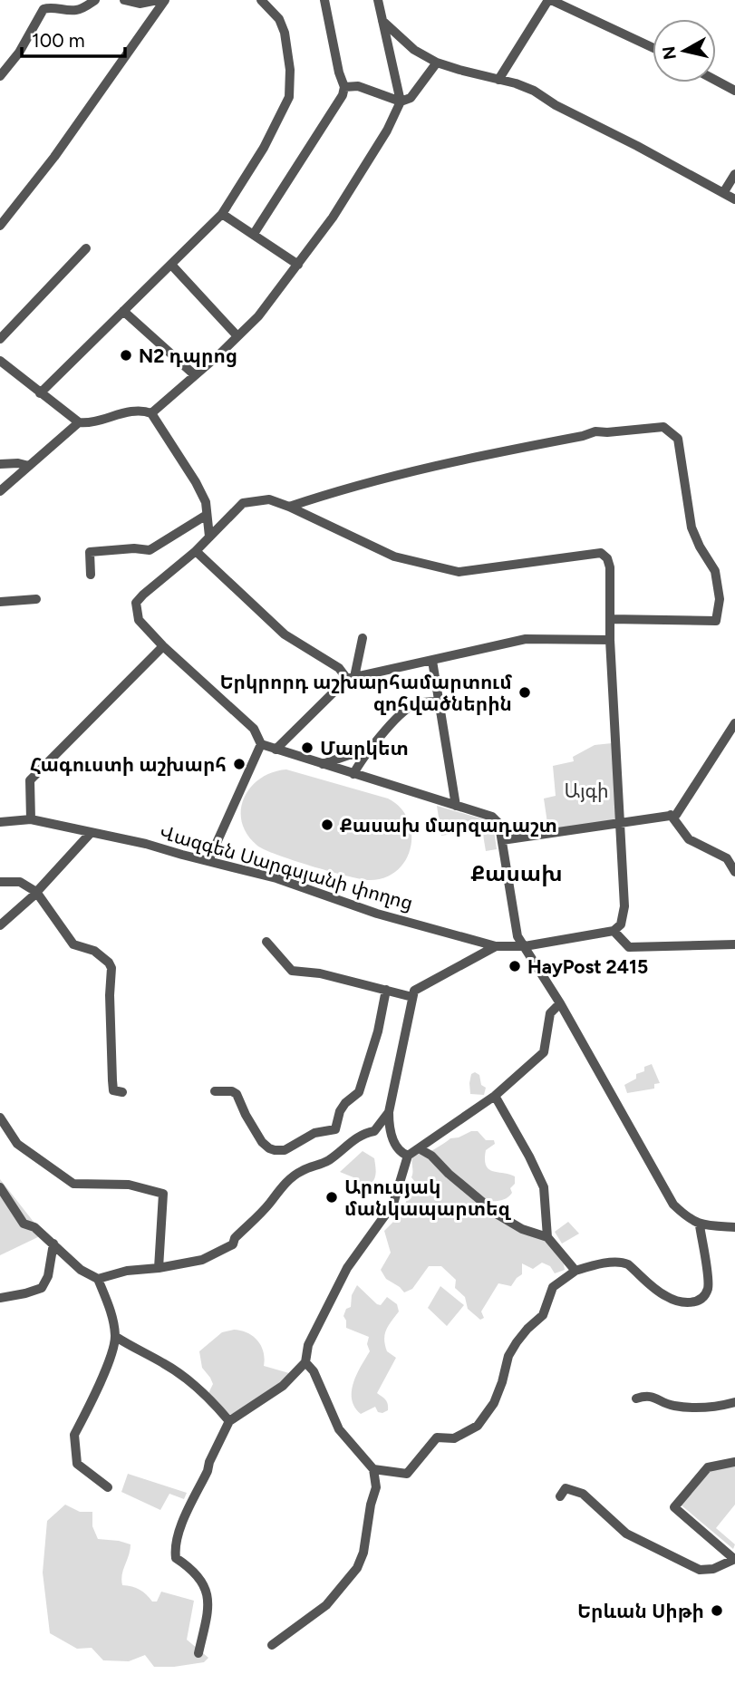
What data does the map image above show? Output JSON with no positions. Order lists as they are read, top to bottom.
{
  "streets": {
    "street": ["Վազգեն Սարգսյանի փողոց"]
  },
  "districts": ["Քասախ"],
  "parks": ["Այգի"],
  "places": [
    "N2 դպրոց",
    "Երկրորդ աշխարհամարտում զոհվածներին",
    "Մարկետ",
    "Հագուստի աշխարհ",
    "Քասախ մարզադաշտ",
    "HayPost 2415",
    "Արուսյակ մանկապարտեզ",
    "Երևան Սիթի"
  ],
  "scale_bar": "100 m",
  "north": "left"
}
